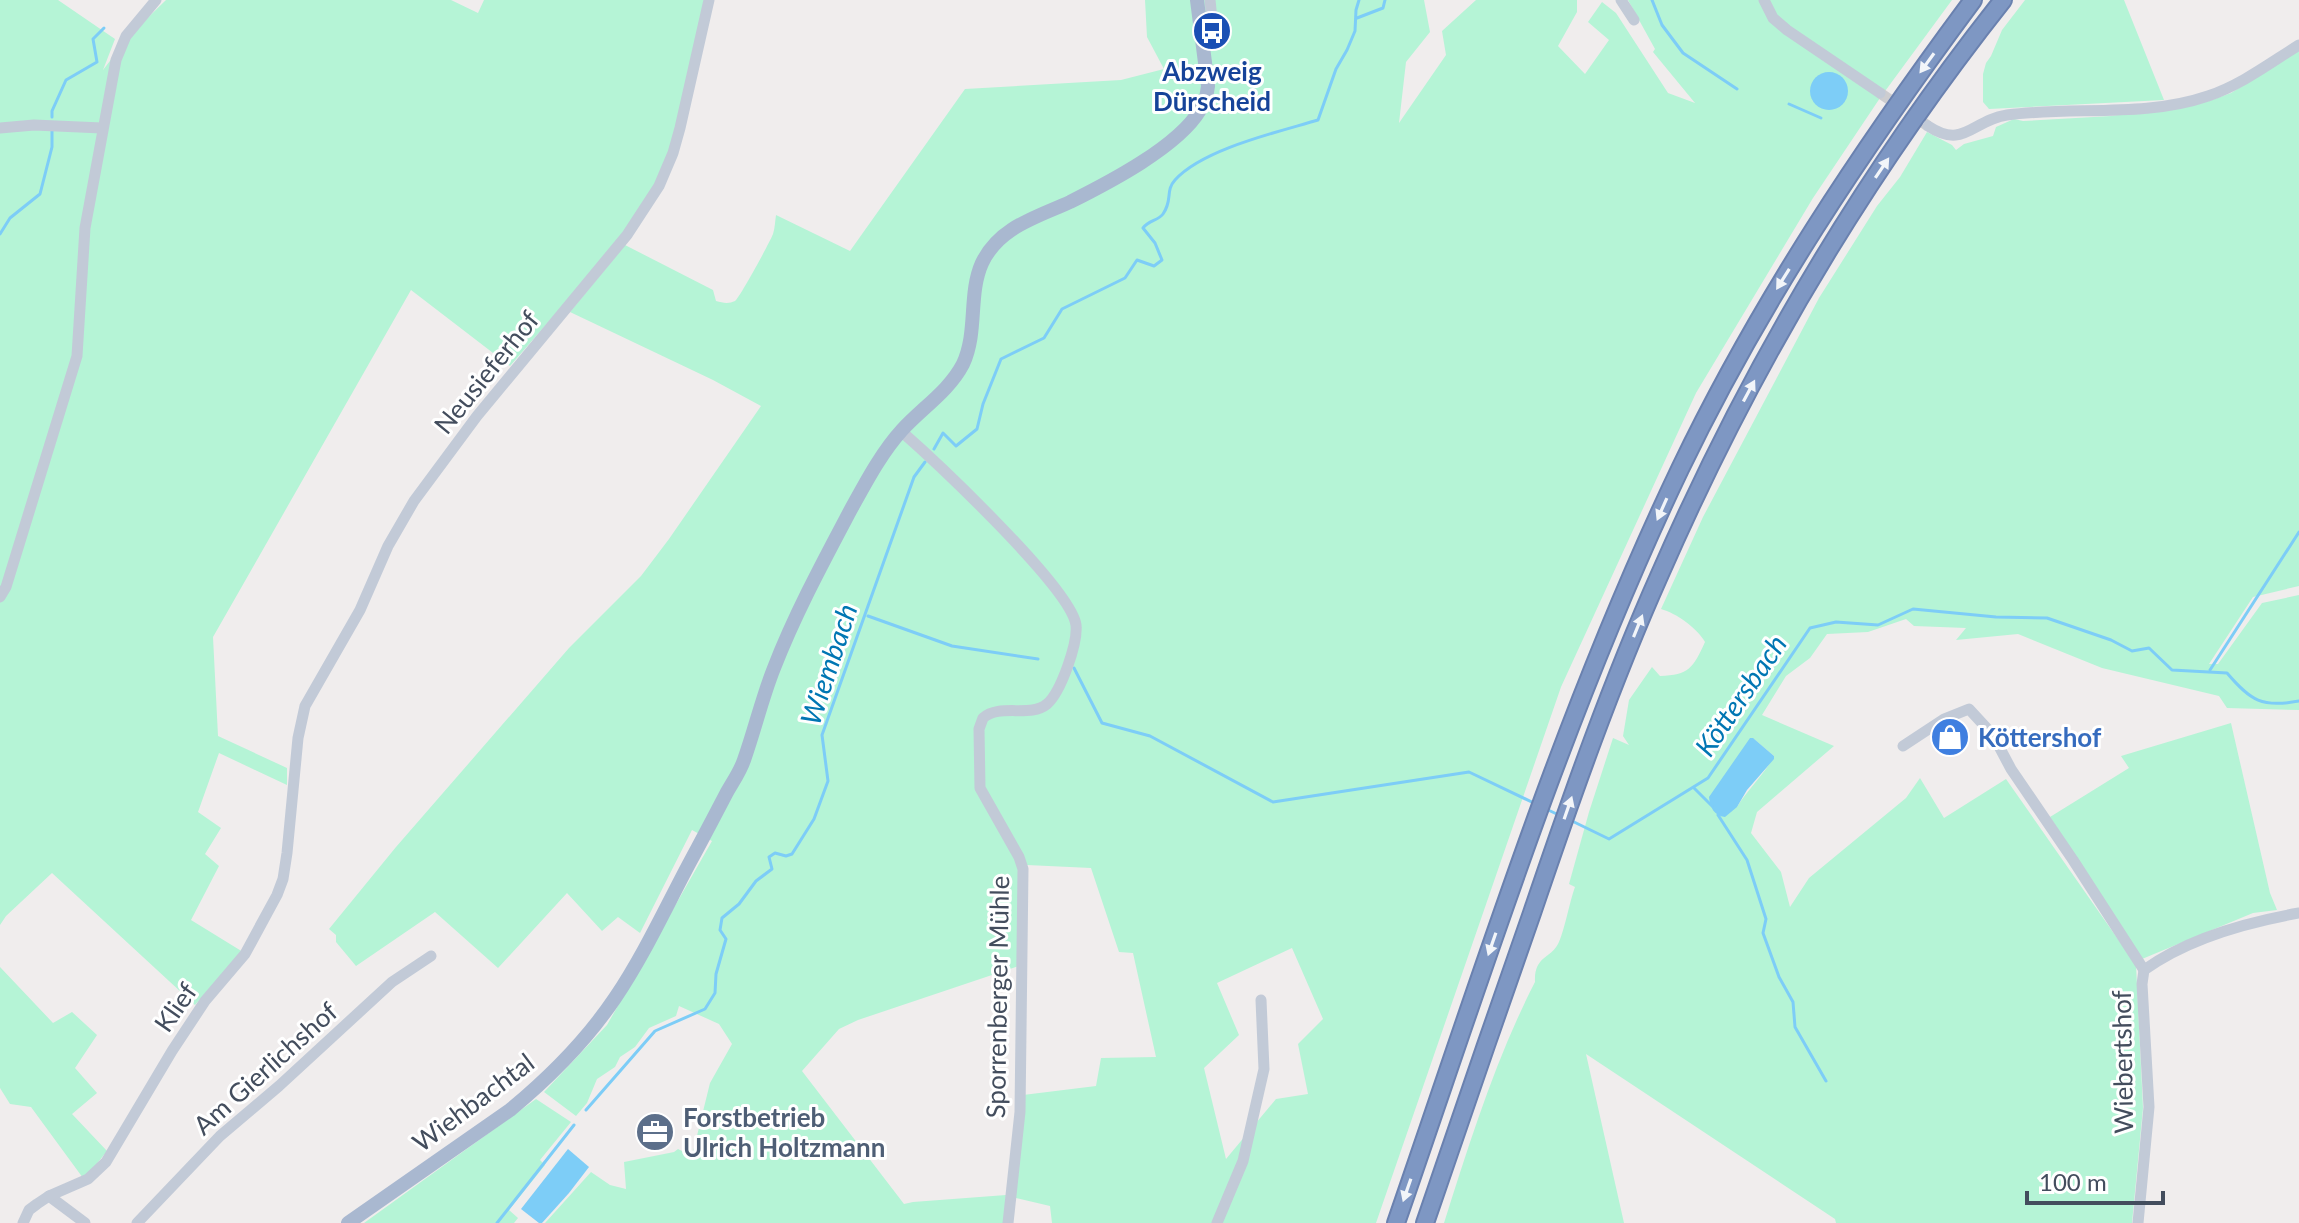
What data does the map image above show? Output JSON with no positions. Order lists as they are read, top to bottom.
{
  "streets": {
    "main road": ["Wiehbachtal"],
    "street": [
      "Neusieferhof",
      "Sporrenberger Mühle",
      "Klief",
      "Wiebertshof",
      "Am Gierlichshof"
    ]
  },
  "crossings": [
    ["Neusieferhof", "Klief"],
    ["Sporrenberger Mühle", "Wiehbachtal"]
  ],
  "water": ["Wiembach", "Köttersbach"],
  "places": {
    "bus stop": ["Abzweig Dürscheid"],
    "shop": ["Köttershof"],
    "office": ["Forstbetrieb Ulrich Holtzmann"]
  },
  "scale_bar": "100 m"
}
